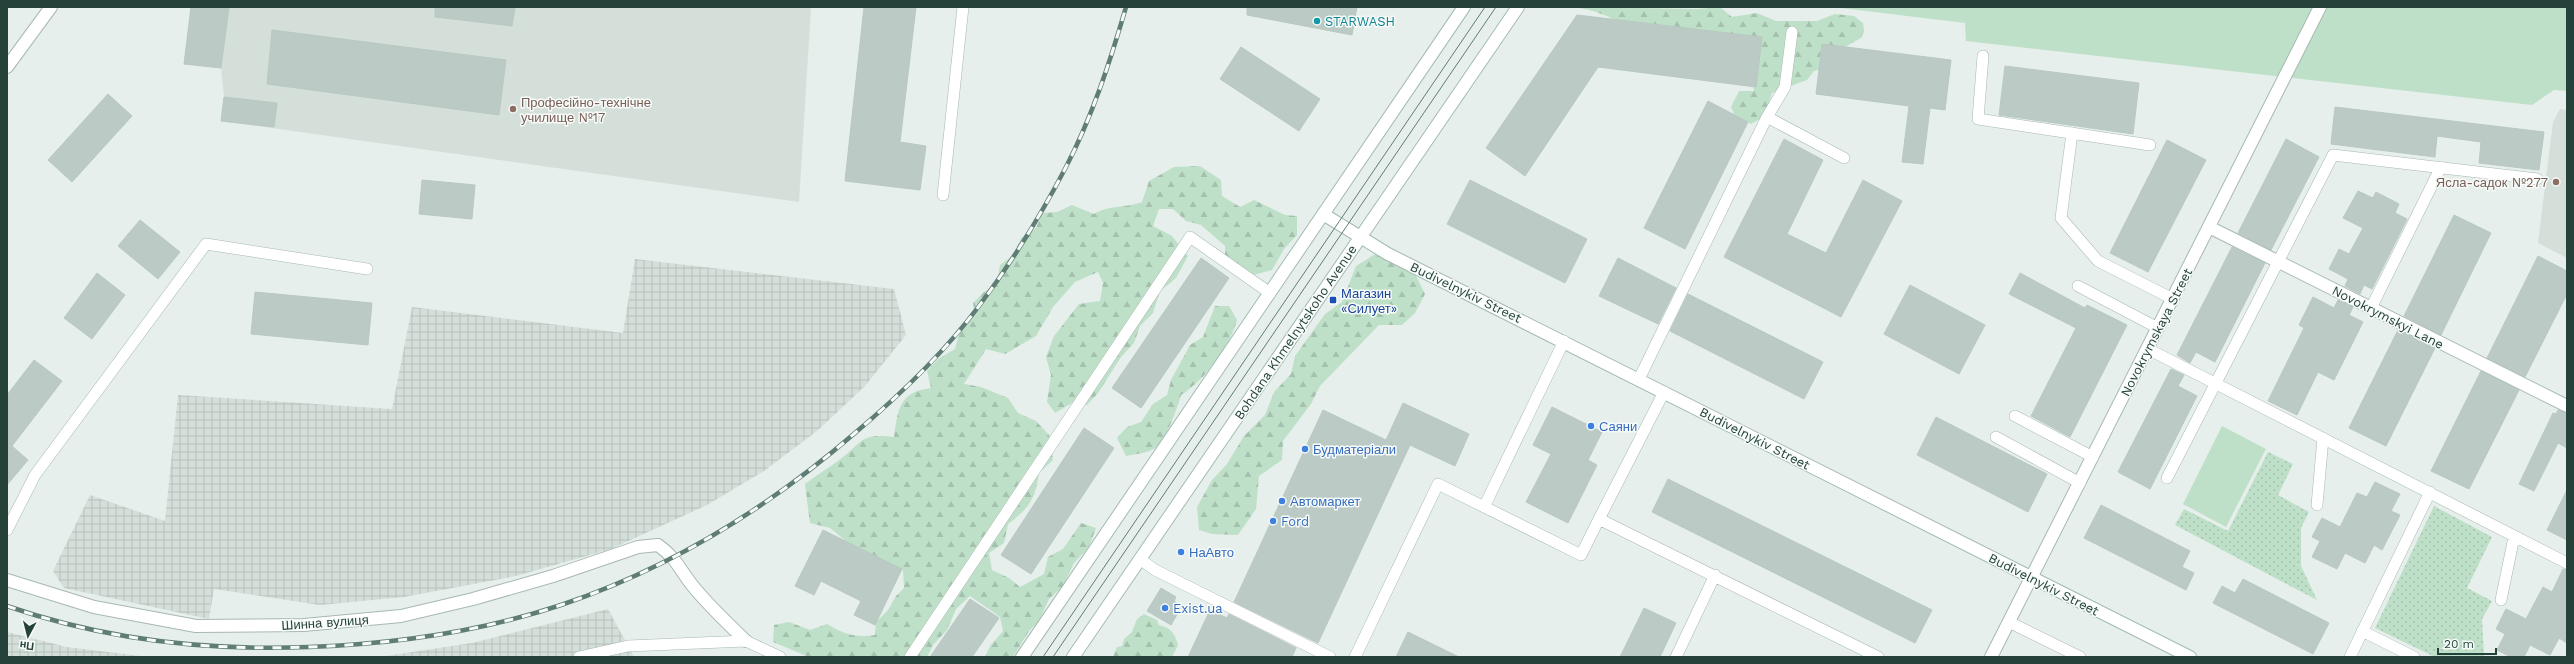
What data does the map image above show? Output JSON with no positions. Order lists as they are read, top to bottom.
{
  "streets": {
    "street": [
      "Budivelnykiv Street",
      "Novokrymskyi Lane",
      "Bohdana Khmelnytskoho Avenue",
      "Novokrymskaya Street",
      "Шинна вулиця"
    ]
  },
  "crossings": [
    ["Budivelnykiv Street", "Bohdana Khmelnytskoho Avenue"],
    ["Budivelnykiv Street", "Novokrymskaya Street"],
    ["Novokrymskyi Lane", "Novokrymskaya Street"]
  ],
  "places": {
    "other": [
      "STARWASH",
      "Професійно-технічне училище №17",
      "Ясла-садок №277",
      "Саяни",
      "Будматеріали",
      "Автомаркет",
      "Ford",
      "НаАвто",
      "Exist.ua"
    ],
    "transit": ["Магазин «Силует»"]
  },
  "scale_bar": "20 m",
  "north": "bottom"
}
